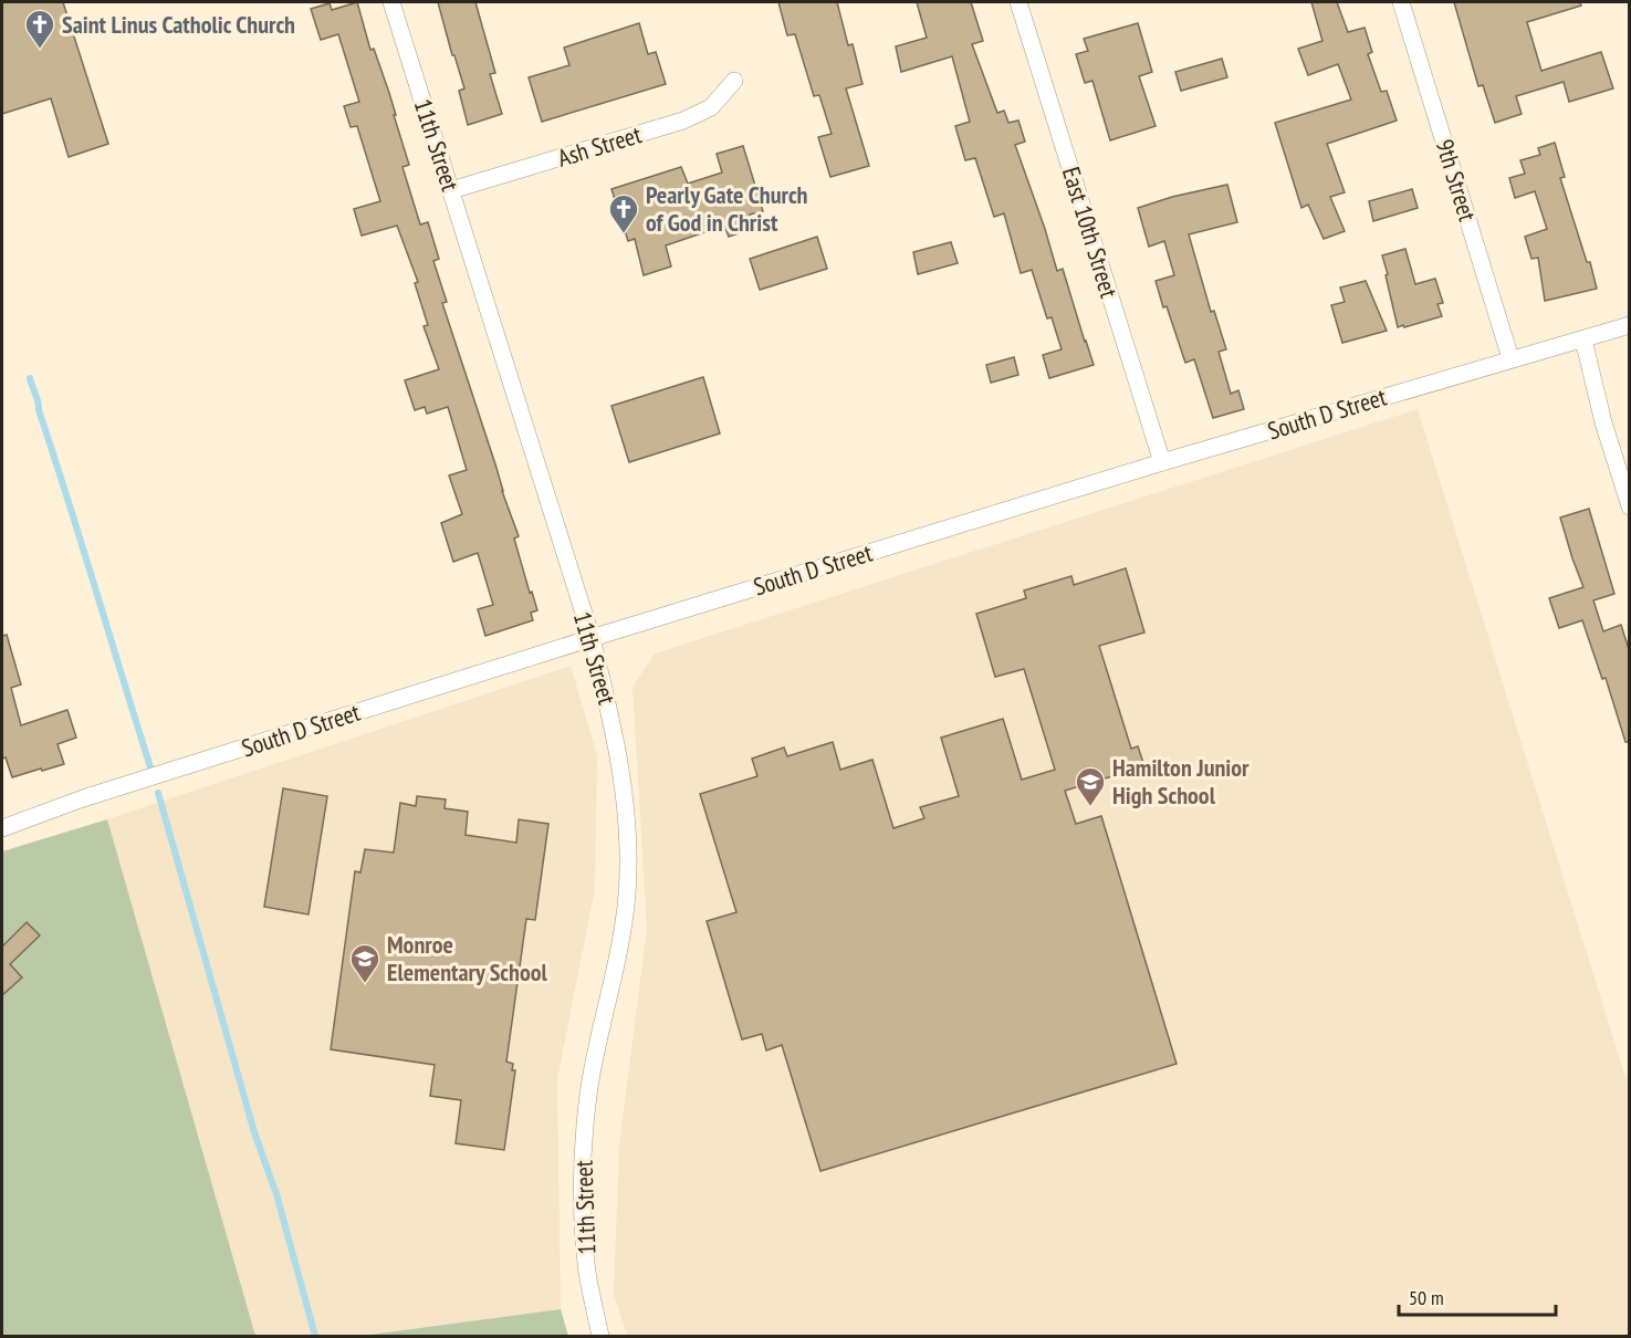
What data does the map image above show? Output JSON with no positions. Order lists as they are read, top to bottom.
{
  "streets": {
    "street": [
      "11th Street",
      "Ash Street",
      "9th Street",
      "East 10th Street",
      "South D Street"
    ]
  },
  "crossings": [
    ["11th Street", "Ash Street"],
    ["11th Street", "South D Street"],
    ["9th Street", "South D Street"],
    ["East 10th Street", "South D Street"]
  ],
  "places": {
    "church": ["Saint Linus Catholic Church", "Pearly Gate Church of God in Christ"],
    "school or university": ["Hamilton Junior High School", "Monroe Elementary School"]
  },
  "scale_bar": "50 m"
}
